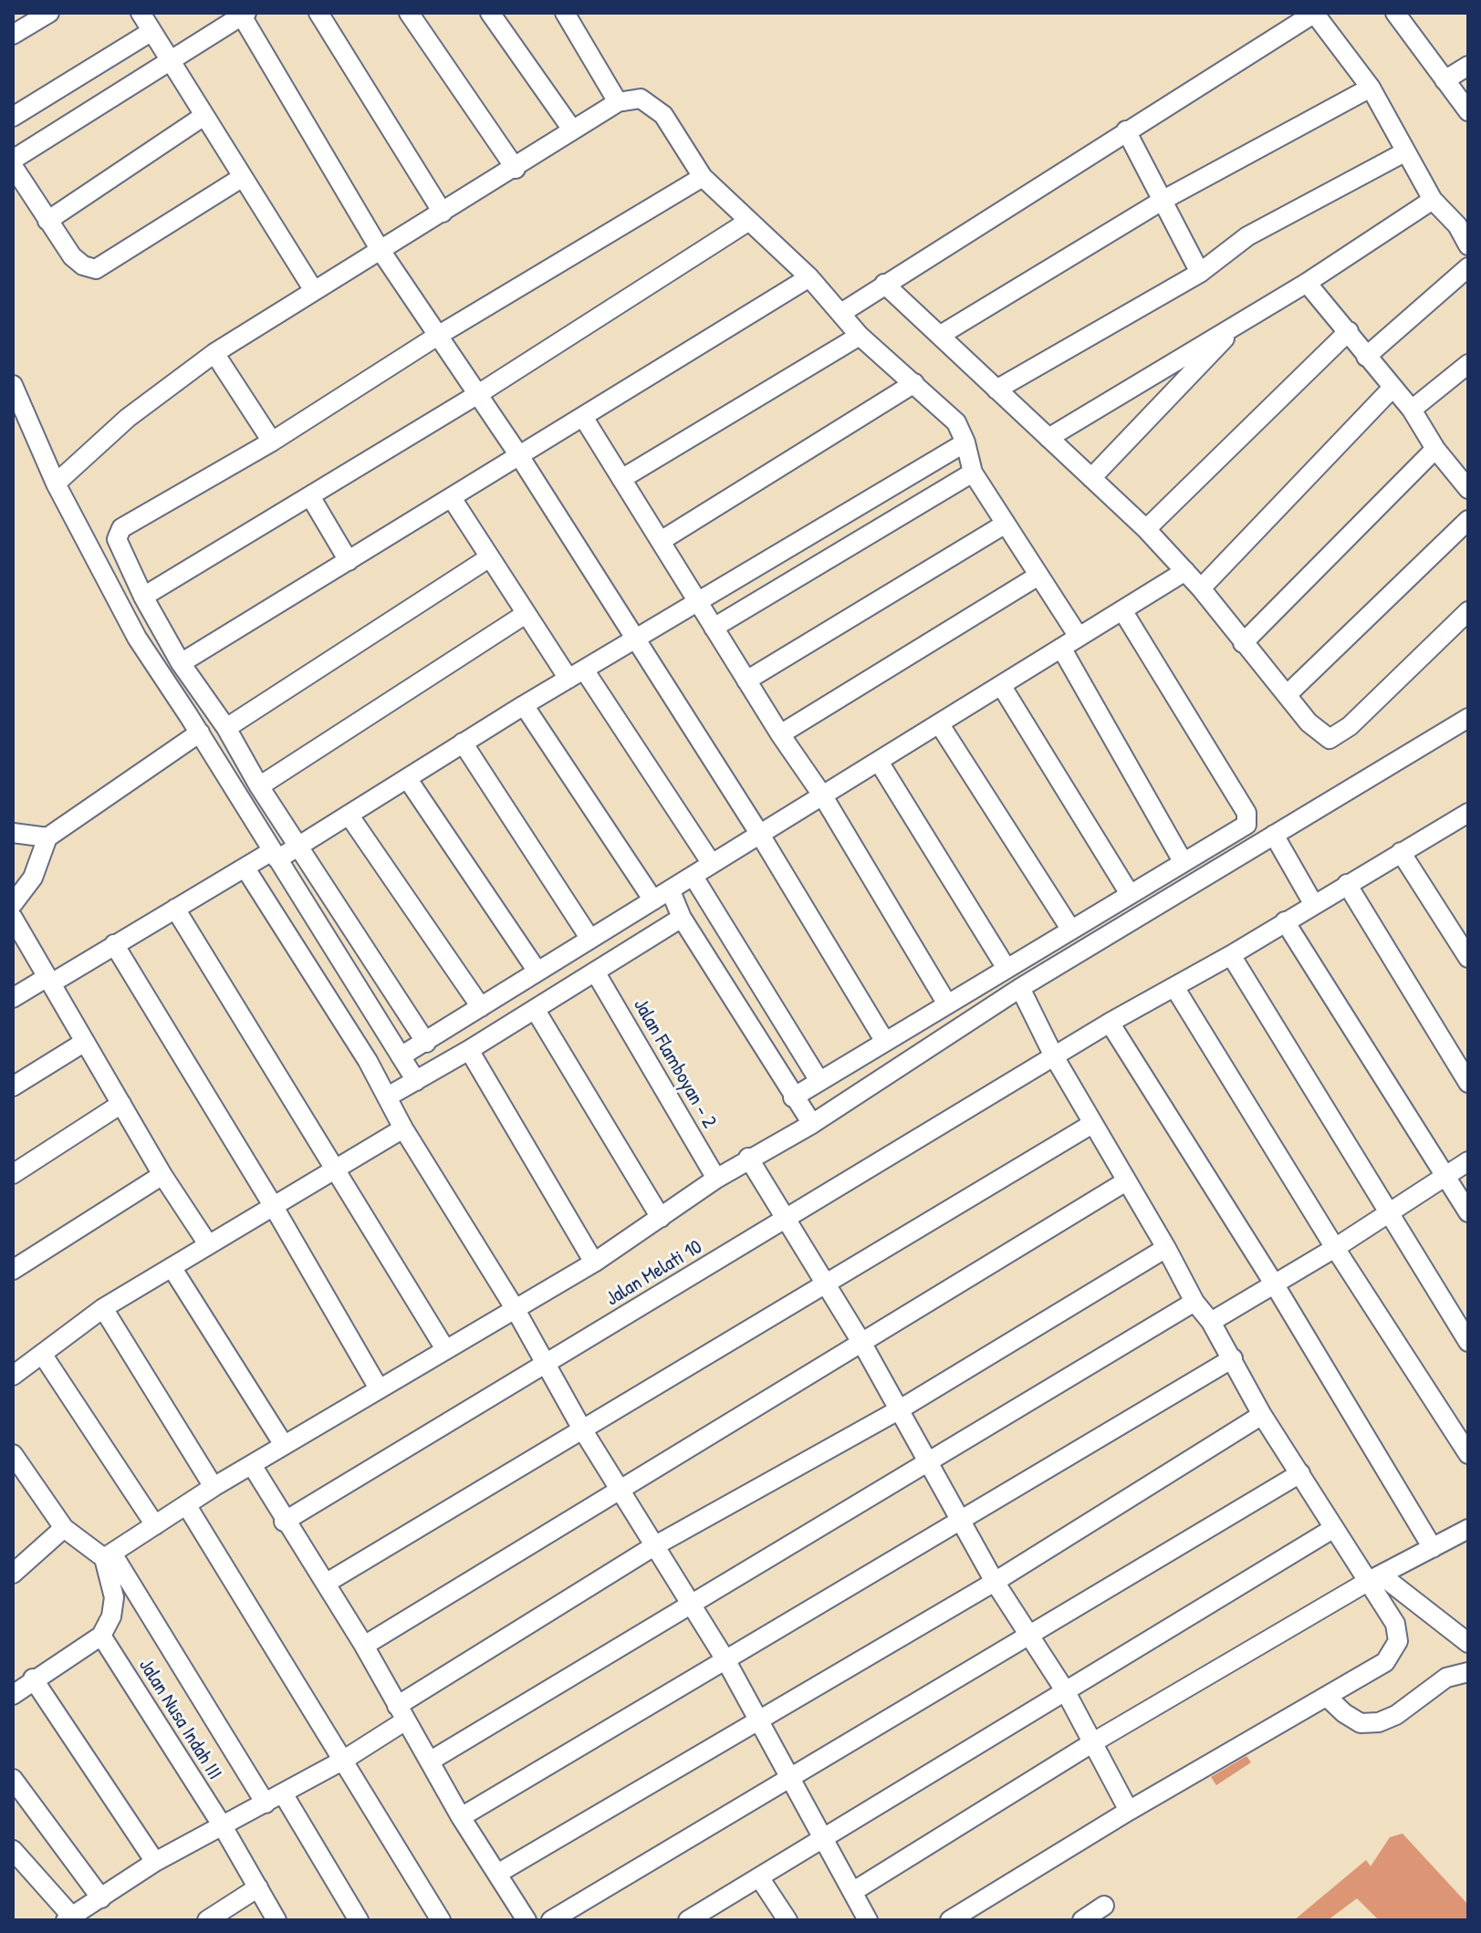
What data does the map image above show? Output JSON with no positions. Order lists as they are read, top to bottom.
{
  "streets": {
    "street": ["Jalan Flamboyan - 2", "Jalan Melati 10", "Jalan Nusa Indah III"]
  }
}
